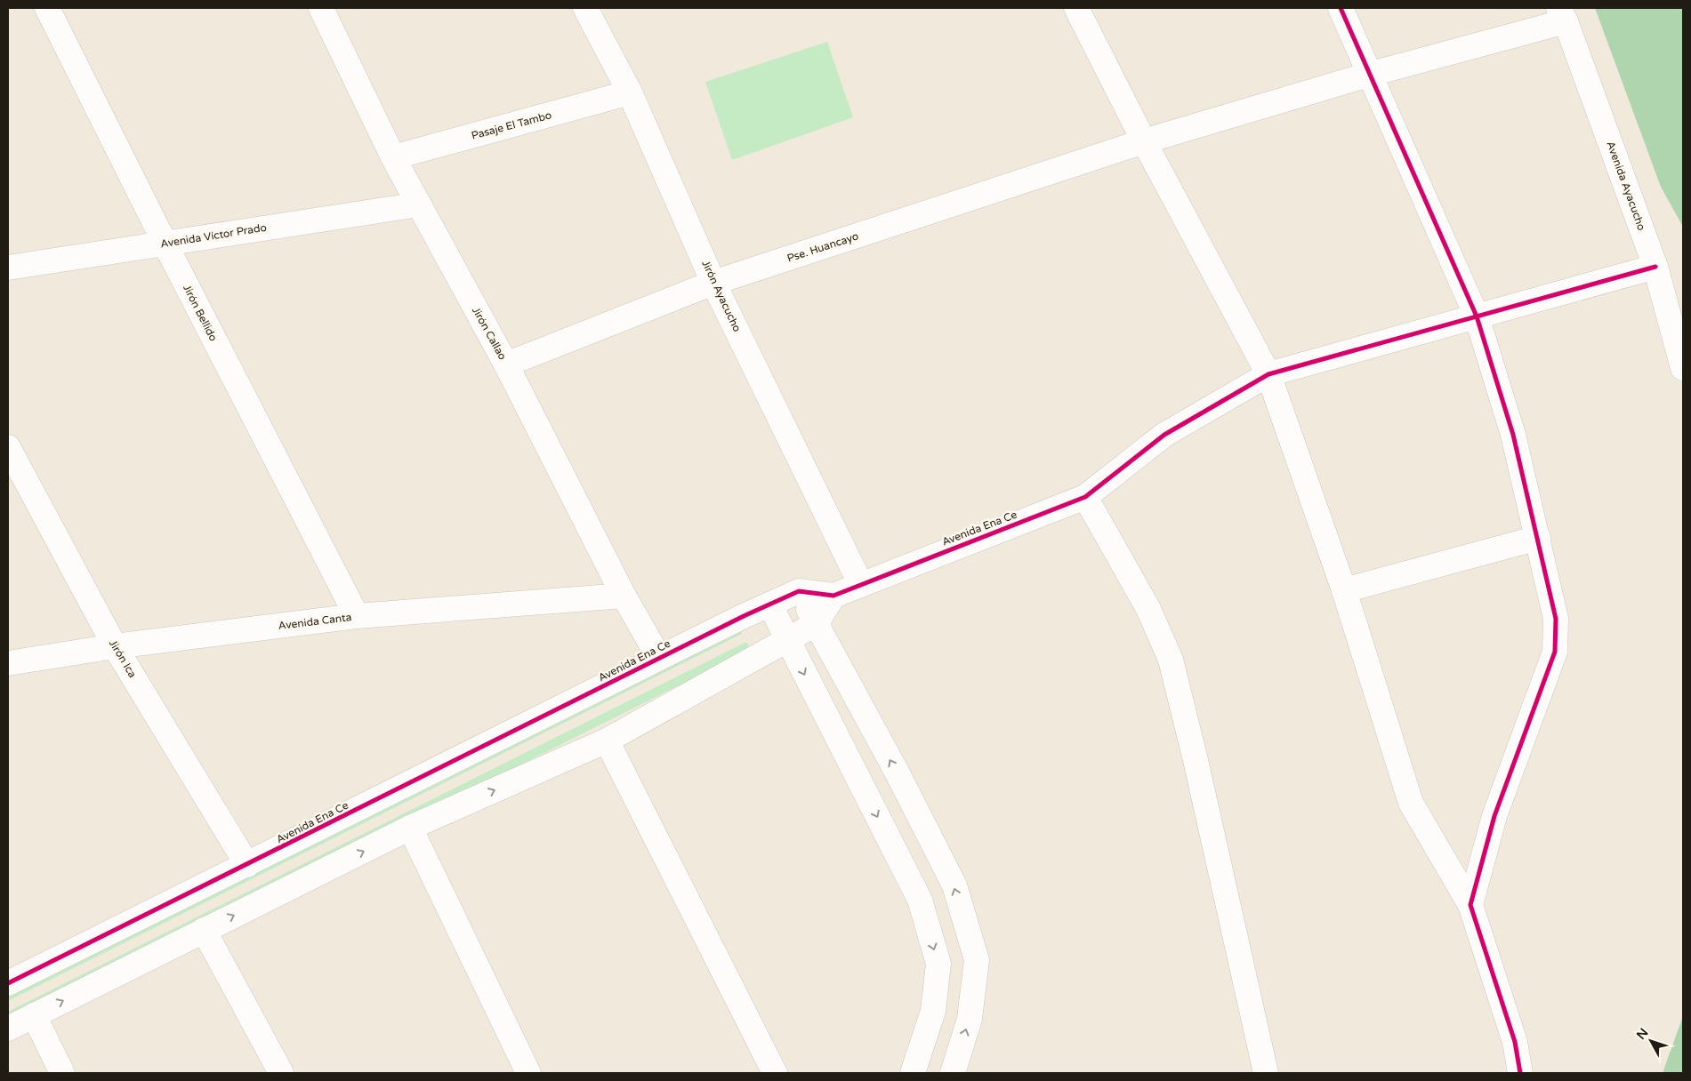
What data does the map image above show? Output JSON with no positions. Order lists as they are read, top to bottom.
{
  "streets": {
    "street": [
      "Pasaje El Tambo",
      "Avenida Ayacucho",
      "Avenida Víctor Prado",
      "Pse. Huancayo",
      "Jirón Ayacucho",
      "Jirón Bellido",
      "Jirón Callao",
      "Avenida Ena Ce",
      "Avenida Canta",
      "Jirón Ica"
    ]
  },
  "crossings": [
    ["Pasaje El Tambo", "Jirón Ayacucho"],
    ["Pasaje El Tambo", "Jirón Callao"],
    ["Avenida Ayacucho", "Pse. Huancayo"],
    ["Avenida Ayacucho", "Avenida Ena Ce"],
    ["Avenida Víctor Prado", "Jirón Bellido"],
    ["Avenida Víctor Prado", "Jirón Callao"],
    ["Pse. Huancayo", "Jirón Ayacucho"],
    ["Pse. Huancayo", "Jirón Callao"],
    ["Jirón Ayacucho", "Avenida Ena Ce"],
    ["Jirón Bellido", "Avenida Canta"],
    ["Jirón Callao", "Avenida Ena Ce"],
    ["Jirón Callao", "Avenida Canta"],
    ["Avenida Ena Ce", "Jirón Ica"],
    ["Avenida Canta", "Jirón Ica"]
  ],
  "north": "top left"
}
